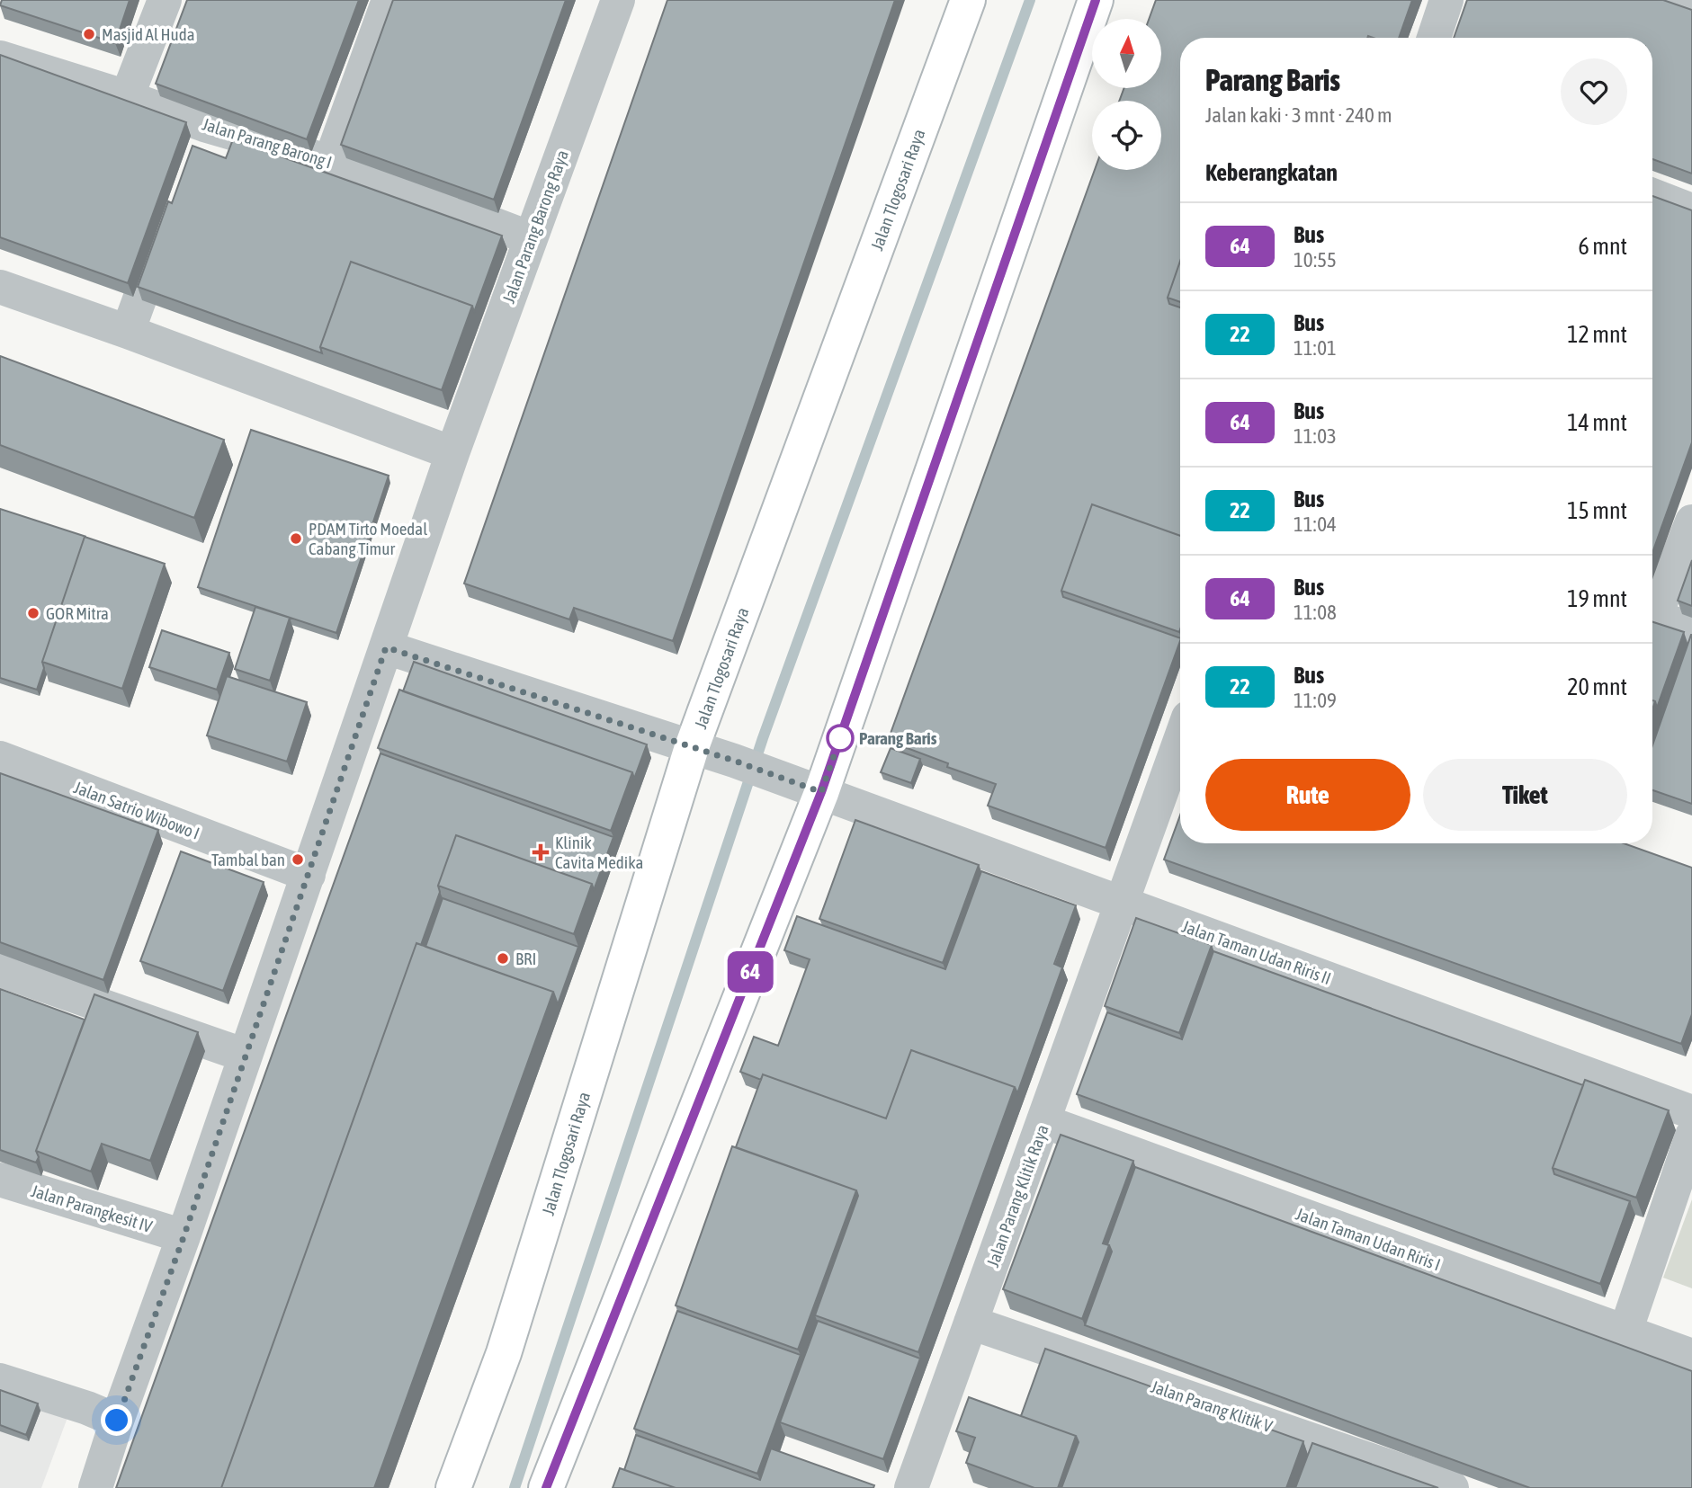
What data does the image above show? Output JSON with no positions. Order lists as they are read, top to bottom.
{
  "streets": {
    "street": [
      "Jalan Parang Barong I",
      "Jalan Tlogosari Raya",
      "Jalan Parang Barong Raya",
      "Jalan Satrio Wibowo I",
      "Jalan Taman Udan Riris II",
      "Jalan Parang Klitik Raya",
      "Jalan Parangkesit IV",
      "Jalan Taman Udan Riris I",
      "Jalan Parang Klitik V"
    ]
  },
  "crossings": [
    ["Jalan Parang Barong I", "Jalan Parang Barong Raya"],
    ["Jalan Tlogosari Raya", "Jalan Taman Udan Riris II"],
    ["Jalan Parang Barong Raya", "Jalan Satrio Wibowo I"],
    ["Jalan Parang Barong Raya", "Jalan Taman Udan Riris II"],
    ["Jalan Parang Barong Raya", "Jalan Parangkesit IV"],
    ["Jalan Taman Udan Riris II", "Jalan Parang Klitik Raya"],
    ["Jalan Parang Klitik Raya", "Jalan Taman Udan Riris I"],
    ["Jalan Parang Klitik Raya", "Jalan Parang Klitik V"]
  ],
  "places": {
    "other": [
      "Masjid Al Huda",
      "PDAM Tirto Moedal Cabang Timur",
      "GOR Mitra",
      "Parang Baris",
      "Tambal ban",
      "BRI"
    ],
    "health": ["Klinik Cavita Medika"]
  },
  "lines": ["bus line 64"],
  "north": "top",
  "page": {
    "on_map": "64",
    "heading": [
      ["Parang Baris", "Jalan kaki · 3 mnt · 240 m"],
      "Keberangkatan"
    ],
    "list": [
      {
        "mark": "64",
        "name": "Bus",
        "note": "10:55",
        "value": "6 mnt"
      },
      {
        "mark": "22",
        "name": "Bus",
        "note": "11:01",
        "value": "12 mnt"
      },
      {
        "mark": "64",
        "name": "Bus",
        "note": "11:03",
        "value": "14 mnt"
      },
      {
        "mark": "22",
        "name": "Bus",
        "note": "11:04",
        "value": "15 mnt"
      },
      {
        "mark": "64",
        "name": "Bus",
        "note": "11:08",
        "value": "19 mnt"
      },
      {
        "mark": "22",
        "name": "Bus",
        "note": "11:09",
        "value": "20 mnt"
      }
    ],
    "buttons": ["Rute", "Tiket"]
  }
}
